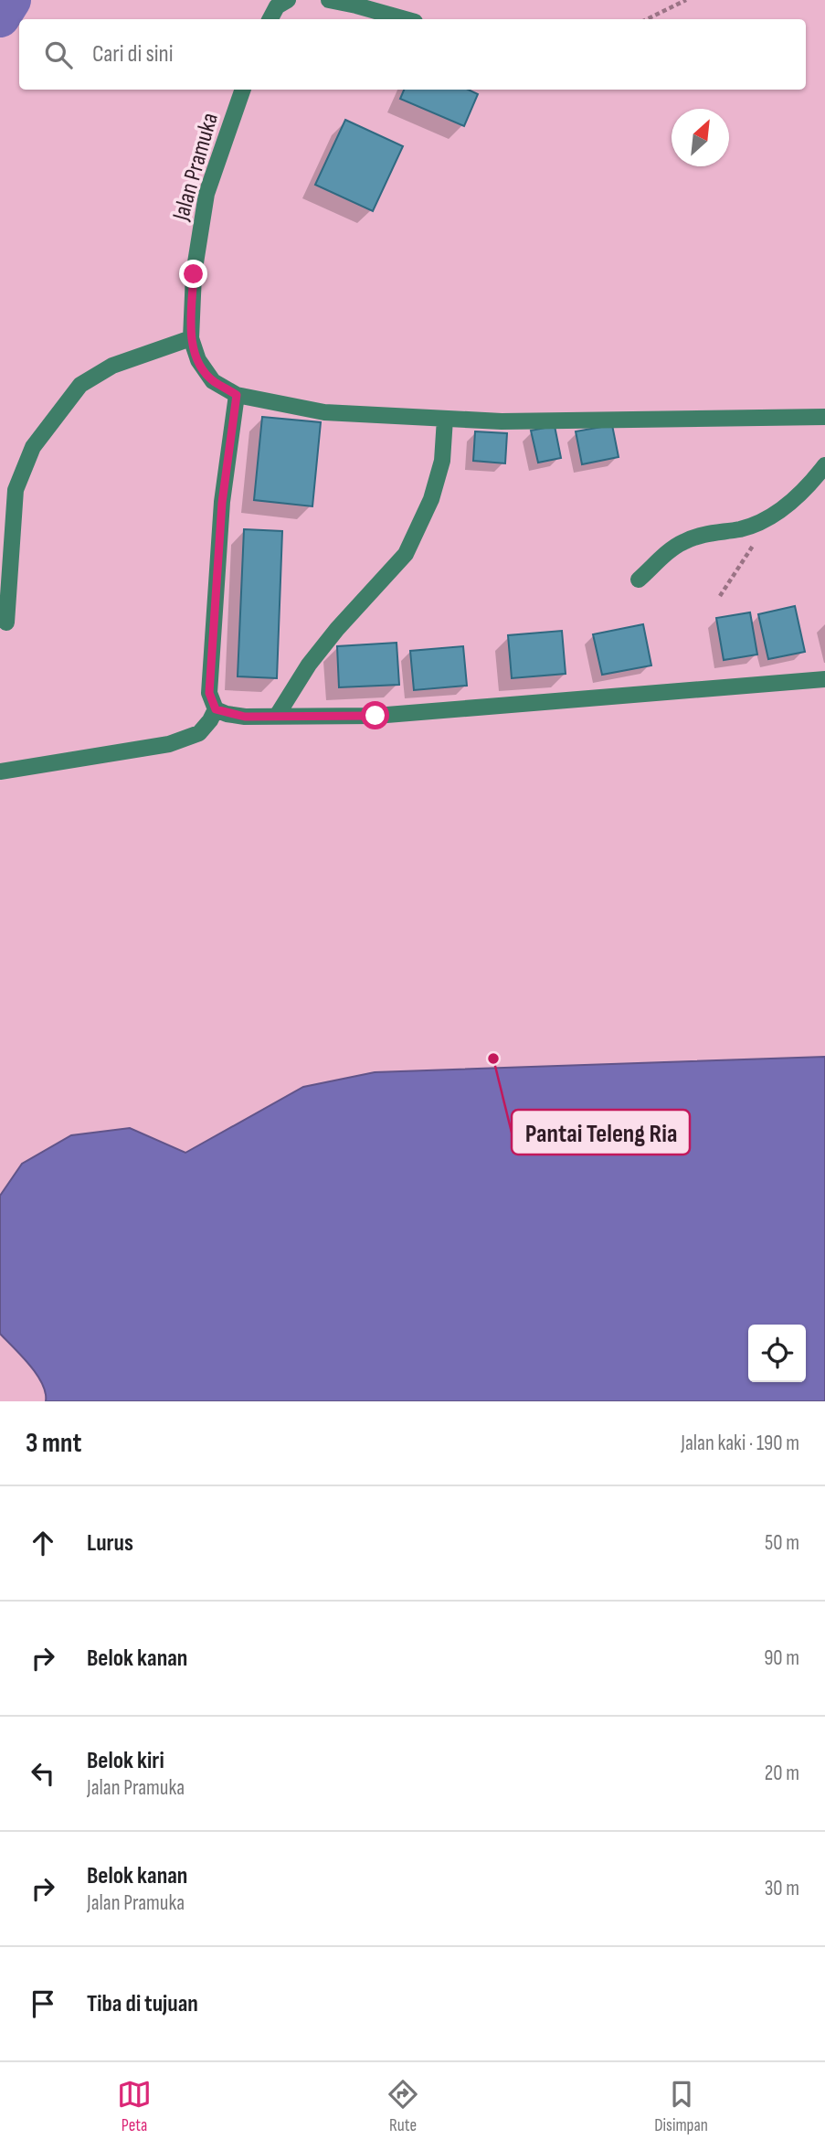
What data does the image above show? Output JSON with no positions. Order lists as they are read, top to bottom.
{
  "streets": {
    "street": ["Jalan Pramuka"]
  },
  "places": ["Pantai Teleng Ria"],
  "north": "top right",
  "page": {
    "search": "Cari di sini",
    "heading": ["3 mnt", "Jalan kaki · 190 m"],
    "list": [
      ["Lurus", "50 m"],
      ["Belok kanan", "90 m"],
      ["Belok kiri", "Jalan Pramuka", "20 m"],
      ["Belok kanan", "Jalan Pramuka", "30 m"],
      "Tiba di tujuan"
    ],
    "nav": ["Peta", "Rute", "Disimpan"]
  }
}
